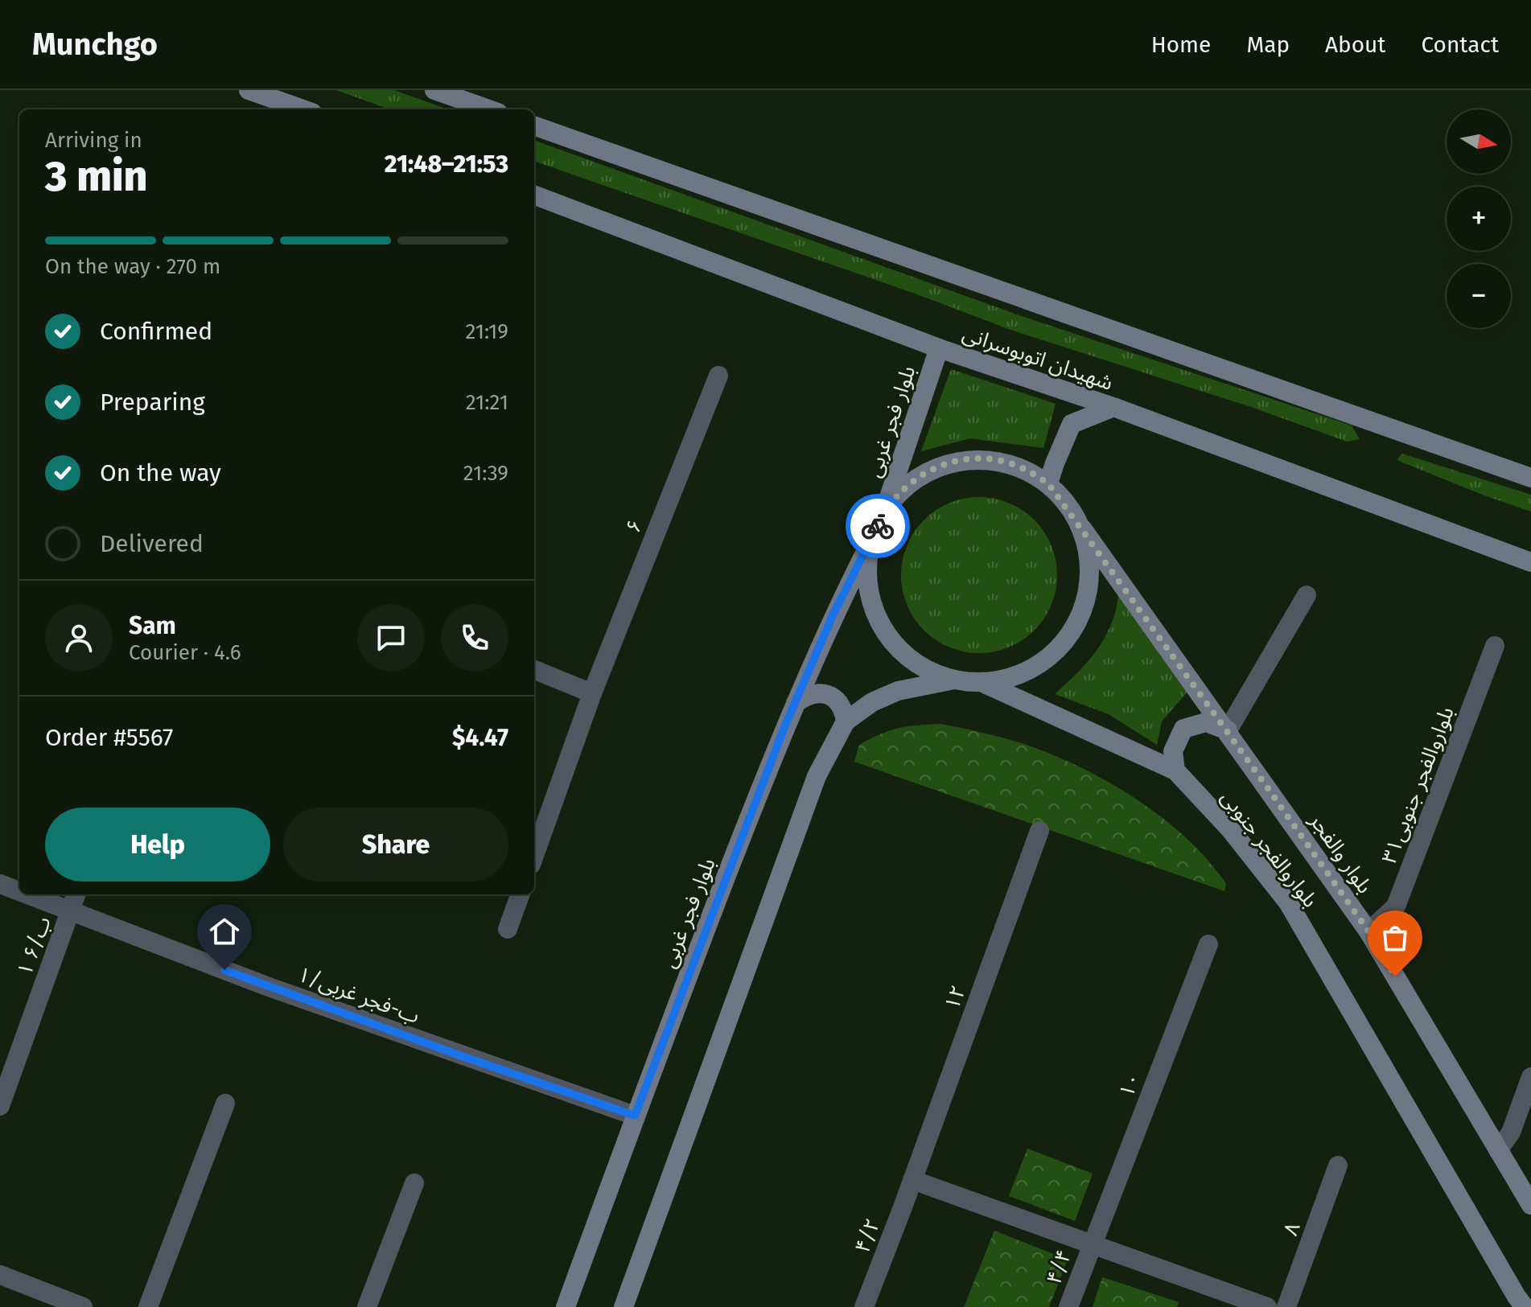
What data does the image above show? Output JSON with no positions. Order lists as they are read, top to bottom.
{
  "streets": {
    "main road": [
      "شهیدان اتوبوسرانی",
      "بلوار فجر غربی",
      "بلواروالفجر جنوبی",
      "بلوار والفجر"
    ],
    "street": [
      "۶",
      "بلواروالفجر جنوبی۳۱",
      "۱ ب/۶",
      "۱/ب-فجر غربی",
      "۱۲",
      "۱۰",
      "۸",
      "۴/۲",
      "۴/۴"
    ]
  },
  "crossings": [
    ["شهیدان اتوبوسرانی", "بلوار فجر غربی"],
    ["بلوار فجر غربی", "بلواروالفجر جنوبی"],
    ["بلوار فجر غربی", "بلوار والفجر"],
    ["بلوار فجر غربی", "۱/ب-فجر غربی"],
    ["بلواروالفجر جنوبی۳۱", "بلوار والفجر"],
    ["بلواروالفجر جنوبی", "بلوار والفجر"],
    ["۱ ب/۶", "۱/ب-فجر غربی"],
    ["۱۲", "۴/۲"],
    ["۱۰", "۴/۴"]
  ],
  "north": "right",
  "page": {
    "header": "Munchgo",
    "nav": [
      "Home",
      "Map",
      "About",
      "Contact"
    ],
    "map_buttons": ["+", "−"],
    "heading": ["3 min", "Arriving in", "21:48–21:53"],
    "panel": [
      "Sam",
      "Courier · 4.6",
      "Order #5567",
      "$4.47"
    ],
    "bar": "On the way · 270 m",
    "list": [
      ["Confirmed", "21:19"],
      ["Preparing", "21:21"],
      ["On the way", "21:39"],
      "Delivered"
    ],
    "buttons": ["Help", "Share"]
  }
}
